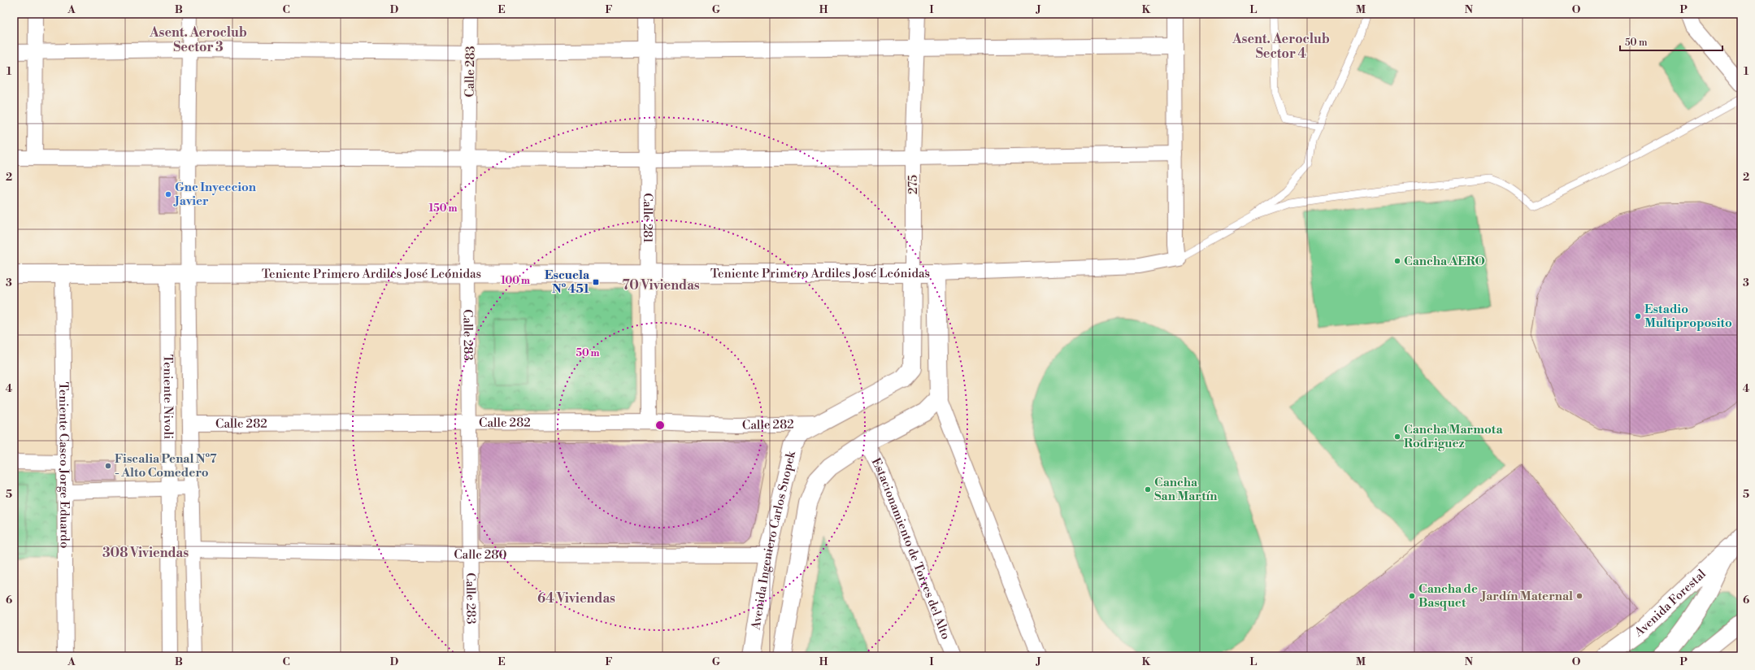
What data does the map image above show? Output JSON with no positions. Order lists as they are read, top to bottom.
{
  "streets": {
    "street": [
      "Calle 283",
      "275",
      "Calle 281",
      "Teniente Primero Ardiles José Leónidas",
      "Teniente Nivoli",
      "Calle 282",
      "Teniente Casco Jorge Eduardo",
      "Avenida Ingeniero Carlos Snopek",
      "Estacionamiento de Torres del Alto",
      "Calle 280",
      "Avenida Forestal"
    ]
  },
  "crossings": [
    ["Calle 283", "Teniente Primero Ardiles José Leónidas"],
    ["Calle 283", "Calle 282"],
    ["Calle 283", "Calle 280"],
    ["275", "Teniente Primero Ardiles José Leónidas"],
    ["275", "Avenida Ingeniero Carlos Snopek"],
    ["Calle 281", "Teniente Primero Ardiles José Leónidas"],
    ["Calle 281", "Calle 282"],
    ["Teniente Primero Ardiles José Leónidas", "Teniente Nivoli"],
    ["Teniente Primero Ardiles José Leónidas", "Teniente Casco Jorge Eduardo"],
    ["Teniente Nivoli", "Calle 282"],
    ["Teniente Nivoli", "Calle 280"],
    ["Calle 282", "Avenida Ingeniero Carlos Snopek"],
    ["Avenida Ingeniero Carlos Snopek", "Calle 280"]
  ],
  "districts": [
    "Asent. Aeroclub Sector 3",
    "Asent. Aeroclub Sector 4",
    "70 Viviendas",
    "308 Viviendas",
    "64 Viviendas"
  ],
  "places": {
    "other": [
      "Gnc Inyeccion Javier",
      "Cancha AERO",
      "Estadio Multiproposito",
      "Cancha Marmota Rodriguez",
      "Fiscalia Penal Nº7 - Alto Comedero",
      "Cancha San Martín",
      "Cancha de Basquet",
      "Jardín Maternal"
    ],
    "transit": ["Escuela Nº 451"]
  },
  "scale_bar": "50 m",
  "grid": {
    "columns": [
      "A",
      "B",
      "C",
      "D",
      "E",
      "F",
      "G",
      "H",
      "I",
      "J",
      "K",
      "L",
      "M",
      "N",
      "O",
      "P"
    ],
    "rows": [
      "1",
      "2",
      "3",
      "4",
      "5",
      "6"
    ]
  },
  "rings": ["150 m", "100 m", "50 m"]
}
